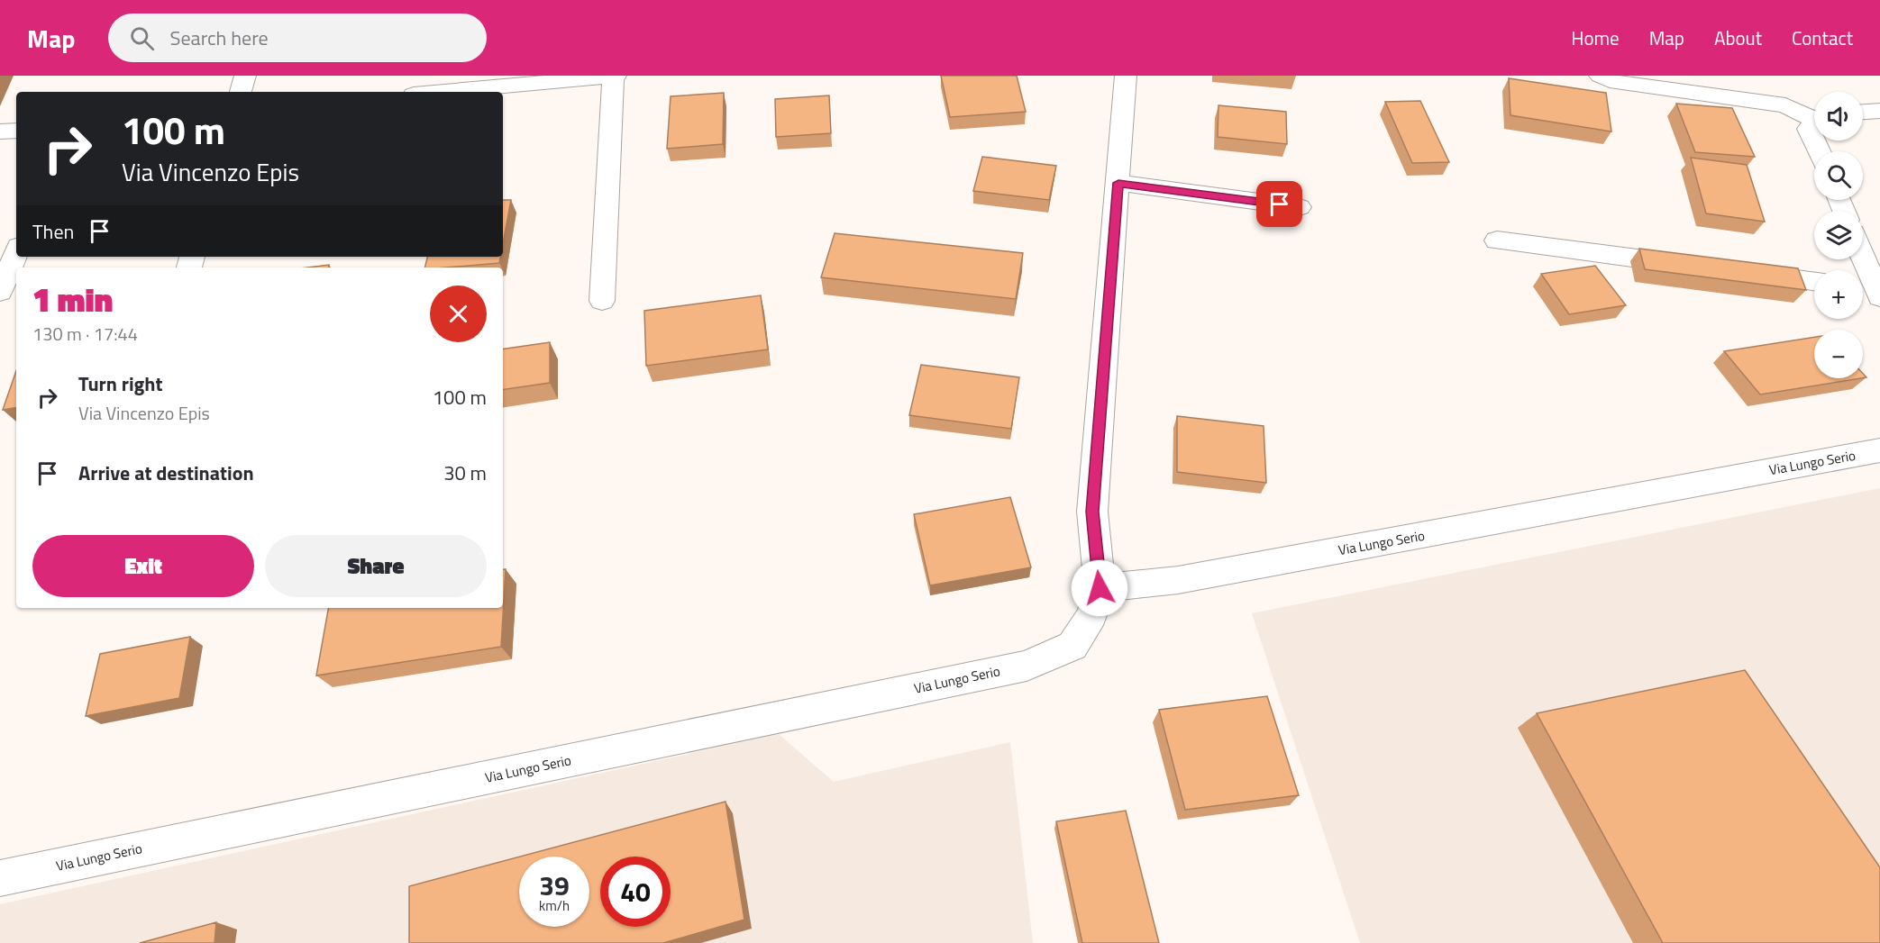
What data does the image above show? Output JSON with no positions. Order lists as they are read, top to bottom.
{
  "streets": {
    "street": ["Via Lungo Serio"]
  },
  "page": {
    "header": "Map",
    "search": "Search here",
    "nav": [
      "Home",
      "Map",
      "About",
      "Contact"
    ],
    "map_buttons": ["+", "−"],
    "turn": ["100 m", "Via Vincenzo Epis"],
    "then": "Then",
    "heading": ["1 min", "130 m · 17:44"],
    "list": [
      {
        "name": "Turn right",
        "note": "Via Vincenzo Epis",
        "value": "100 m"
      },
      {
        "name": "Arrive at destination",
        "value": "30 m"
      }
    ],
    "buttons": ["Exit", "Share"],
    "speed": "39 km/h",
    "limit": "40"
  }
}
